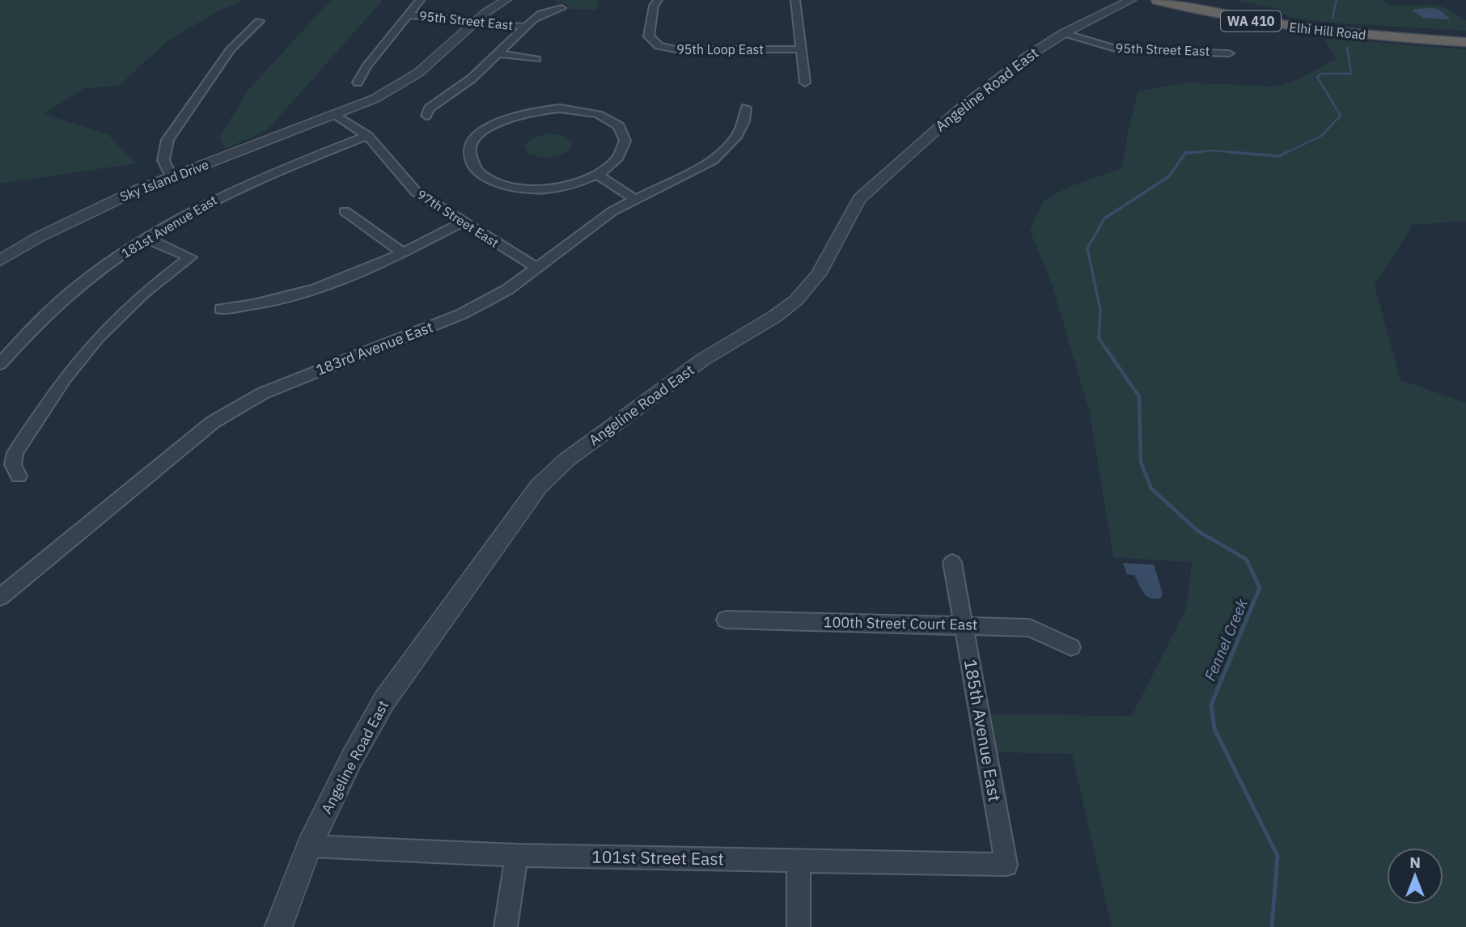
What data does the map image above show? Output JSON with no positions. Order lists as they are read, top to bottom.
{
  "streets": {
    "highway": ["WA 410", "Elhi Hill Road"],
    "street": [
      "95th Street East",
      "95th Loop East",
      "Angeline Road East",
      "Sky Island Drive",
      "97th Street East",
      "181st Avenue East",
      "183rd Avenue East",
      "100th Street Court East",
      "185th Avenue East",
      "101st Street East"
    ]
  },
  "crossings": [
    ["95th Street East", "Angeline Road East"],
    ["95th Street East", "Sky Island Drive"],
    ["Angeline Road East", "101st Street East"],
    ["Sky Island Drive", "97th Street East"],
    ["97th Street East", "181st Avenue East"],
    ["97th Street East", "183rd Avenue East"],
    ["100th Street Court East", "185th Avenue East"],
    ["185th Avenue East", "101st Street East"]
  ],
  "water": ["Fennel Creek"],
  "north": "top"
}
